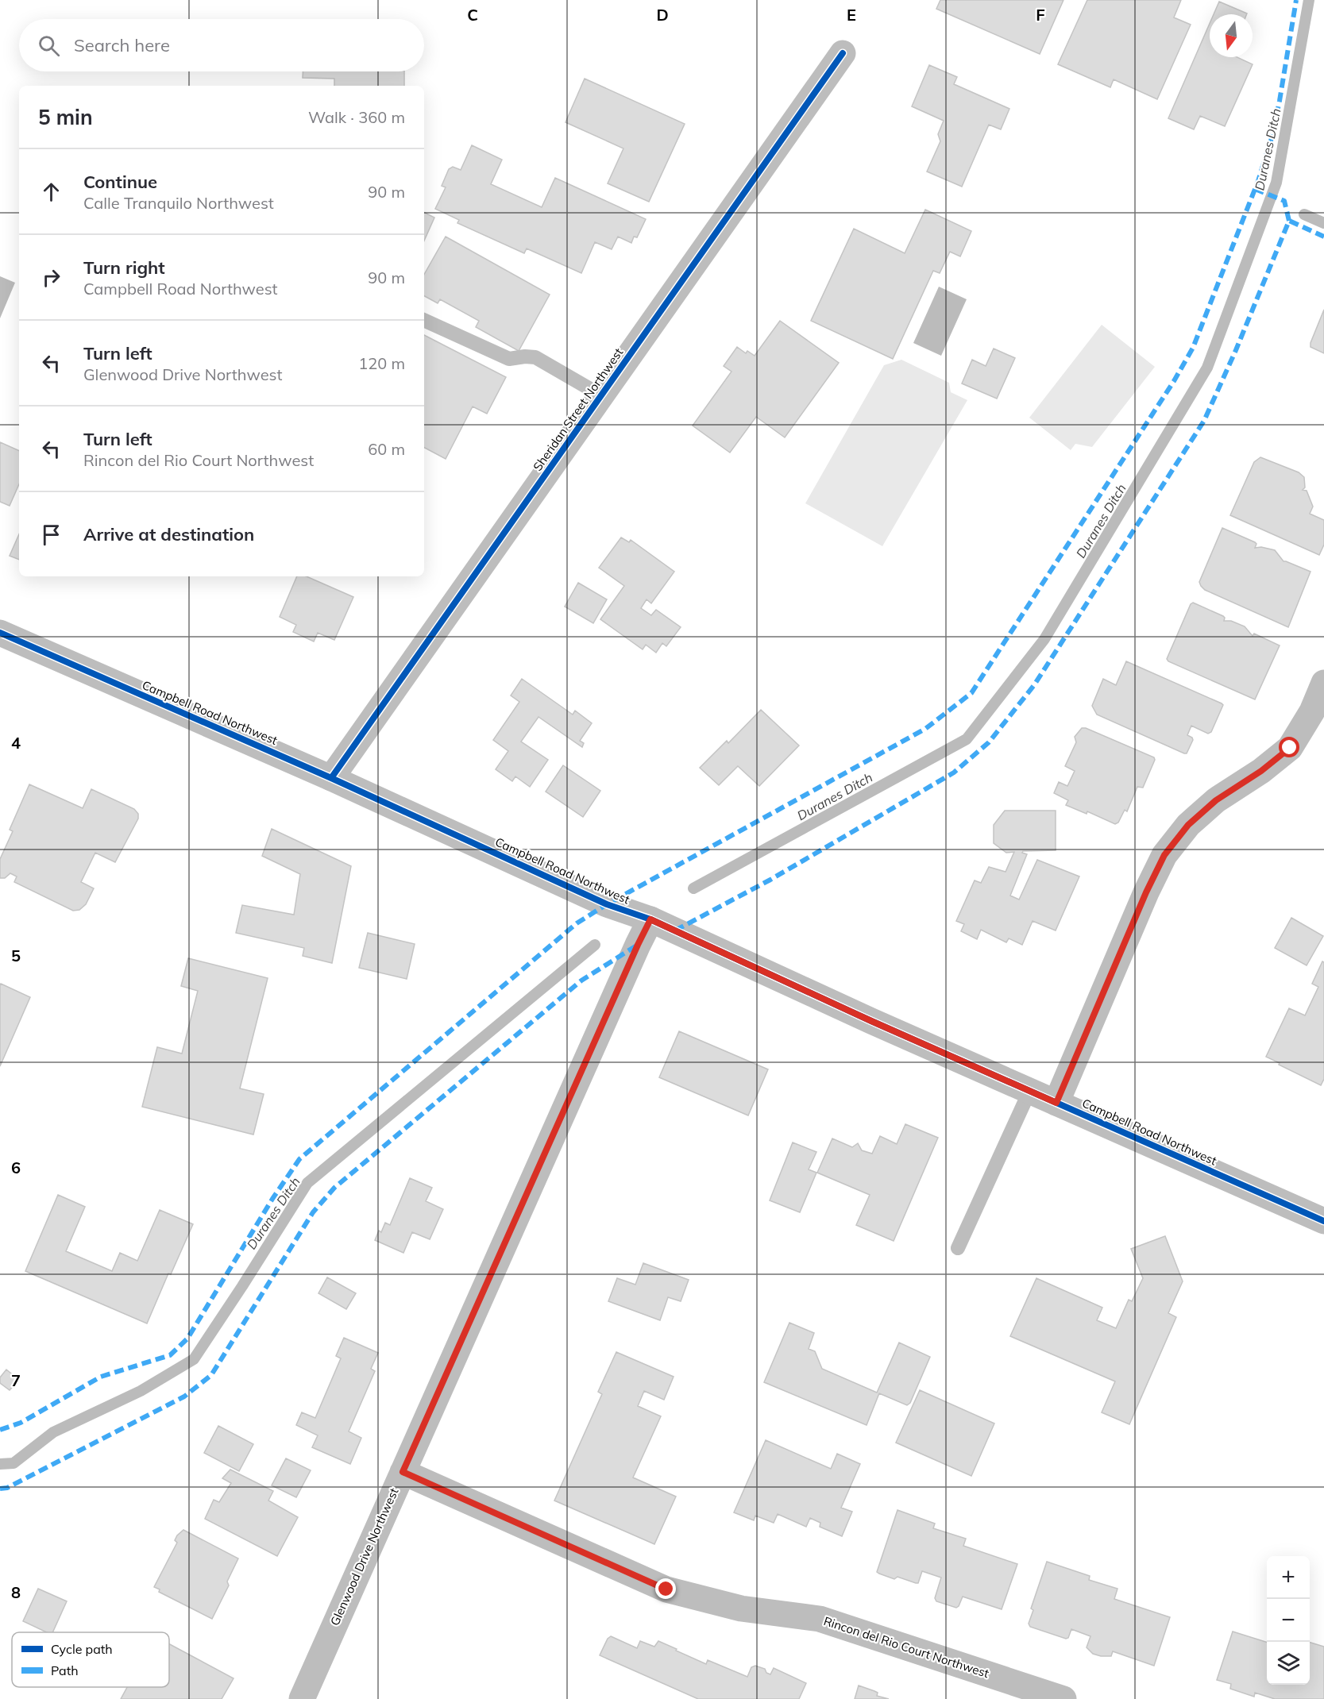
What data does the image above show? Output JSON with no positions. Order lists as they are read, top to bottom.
{
  "streets": {
    "street": [
      "Sheridan Street Northwest",
      "Campbell Road Northwest",
      "Glenwood Drive Northwest",
      "Rincon del Rio Court Northwest"
    ]
  },
  "crossings": [
    ["Sheridan Street Northwest", "Campbell Road Northwest"],
    ["Campbell Road Northwest", "Glenwood Drive Northwest"],
    ["Glenwood Drive Northwest", "Rincon del Rio Court Northwest"]
  ],
  "water": ["Duranes Ditch"],
  "legend": ["Cycle path", "Path"],
  "north": "bottom",
  "page": {
    "search": "Search here",
    "heading": ["5 min", "Walk · 360 m"],
    "list": [
      ["Continue", "Calle Tranquilo Northwest", "90 m"],
      ["Turn right", "Campbell Road Northwest", "90 m"],
      ["Turn left", "Glenwood Drive Northwest", "120 m"],
      ["Turn left", "Rincon del Rio Court Northwest", "60 m"],
      "Arrive at destination"
    ],
    "map_buttons": ["+", "−"]
  },
  "grid": {
    "columns": [
      "C",
      "D",
      "E",
      "F"
    ],
    "rows": [
      "4",
      "5",
      "6",
      "7",
      "8"
    ]
  }
}
